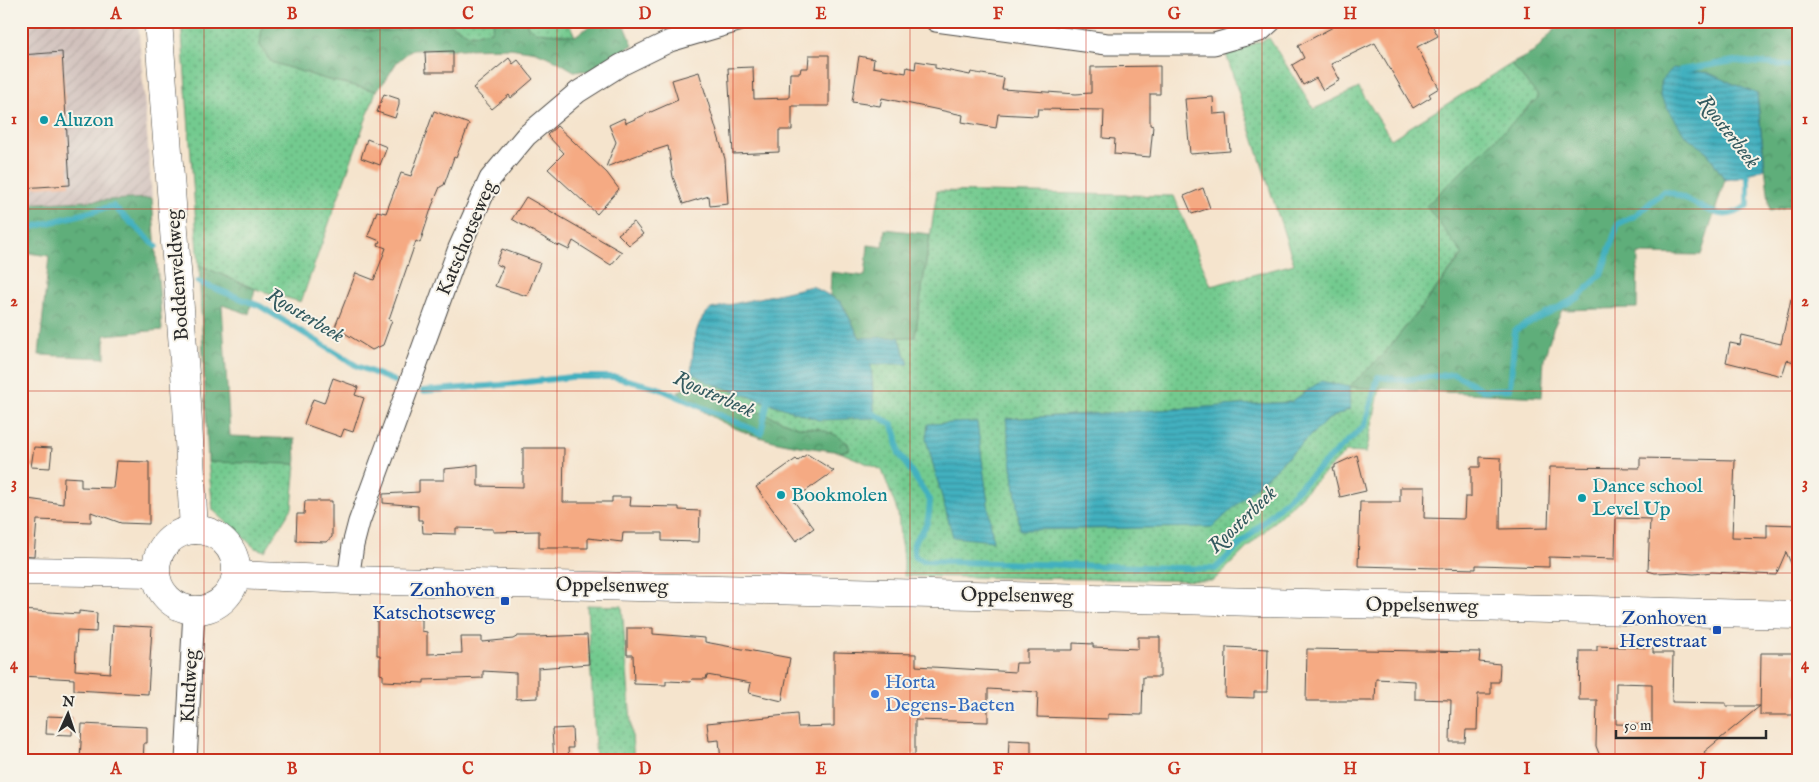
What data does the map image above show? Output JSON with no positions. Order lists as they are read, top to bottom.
{
  "streets": {
    "street": [
      "Katschotseweg",
      "Boddenveldweg",
      "Oppelsenweg",
      "Kludweg"
    ]
  },
  "crossings": [
    ["Katschotseweg", "Oppelsenweg"],
    ["Boddenveldweg", "Oppelsenweg"],
    ["Boddenveldweg", "Kludweg"],
    ["Oppelsenweg", "Kludweg"]
  ],
  "water": ["Roosterbeek"],
  "places": {
    "other": [
      "Aluzon",
      "Bookmolen",
      "Dance school Level Up",
      "Horta Degens-Baeten"
    ],
    "transit": ["Zonhoven Katschotseweg", "Zonhoven Herestraat"]
  },
  "scale_bar": "50 m",
  "north": "top",
  "grid": {
    "columns": [
      "A",
      "B",
      "C",
      "D",
      "E",
      "F",
      "G",
      "H",
      "I",
      "J"
    ],
    "rows": [
      "1",
      "2",
      "3",
      "4"
    ]
  }
}
